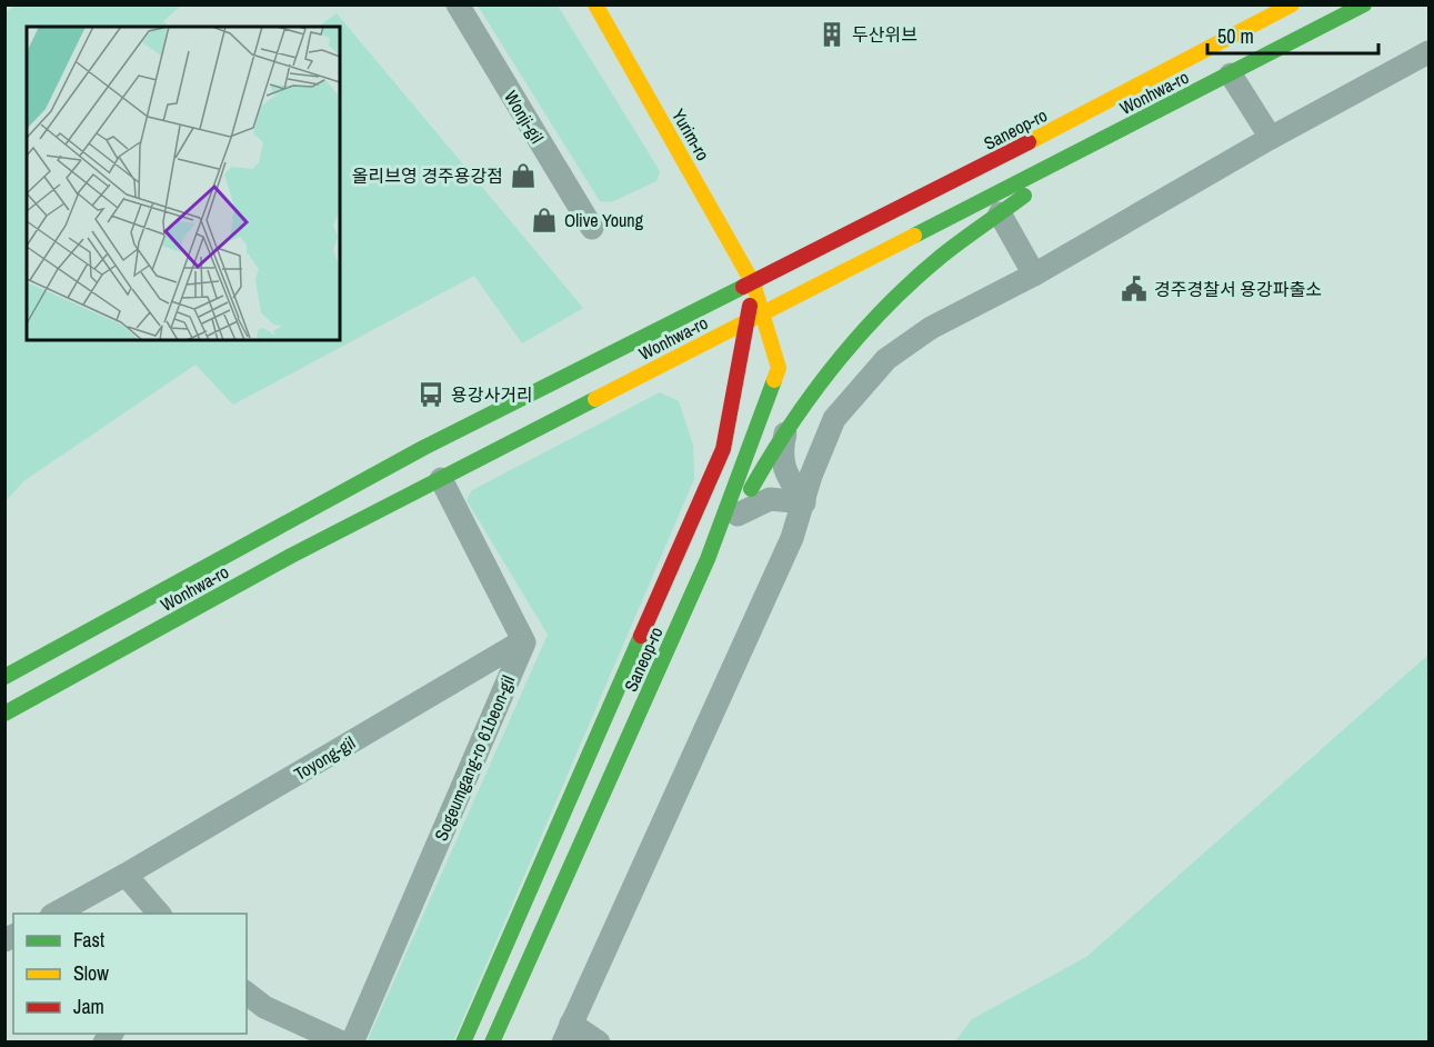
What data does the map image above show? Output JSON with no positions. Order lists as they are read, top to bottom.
{
  "streets": {
    "street": [
      "Wonhwa-ro",
      "Wonji-gil",
      "Saneop-ro",
      "Yurim-ro",
      "Toyong-gil",
      "Sogeumgang-ro 61beon-gil"
    ]
  },
  "crossings": [
    ["Wonhwa-ro", "Saneop-ro"],
    ["Wonhwa-ro", "Yurim-ro"],
    ["Saneop-ro", "Yurim-ro"],
    ["Toyong-gil", "Sogeumgang-ro 61beon-gil"]
  ],
  "places": {
    "building": ["두산위브"],
    "shop": ["올리브영 경주용강점", "Olive Young"],
    "public building": ["경주경찰서 용강파출소"],
    "bus stop": ["용강사거리"]
  },
  "legend": ["Fast", "Slow", "Jam"],
  "scale_bar": "50 m"
}
